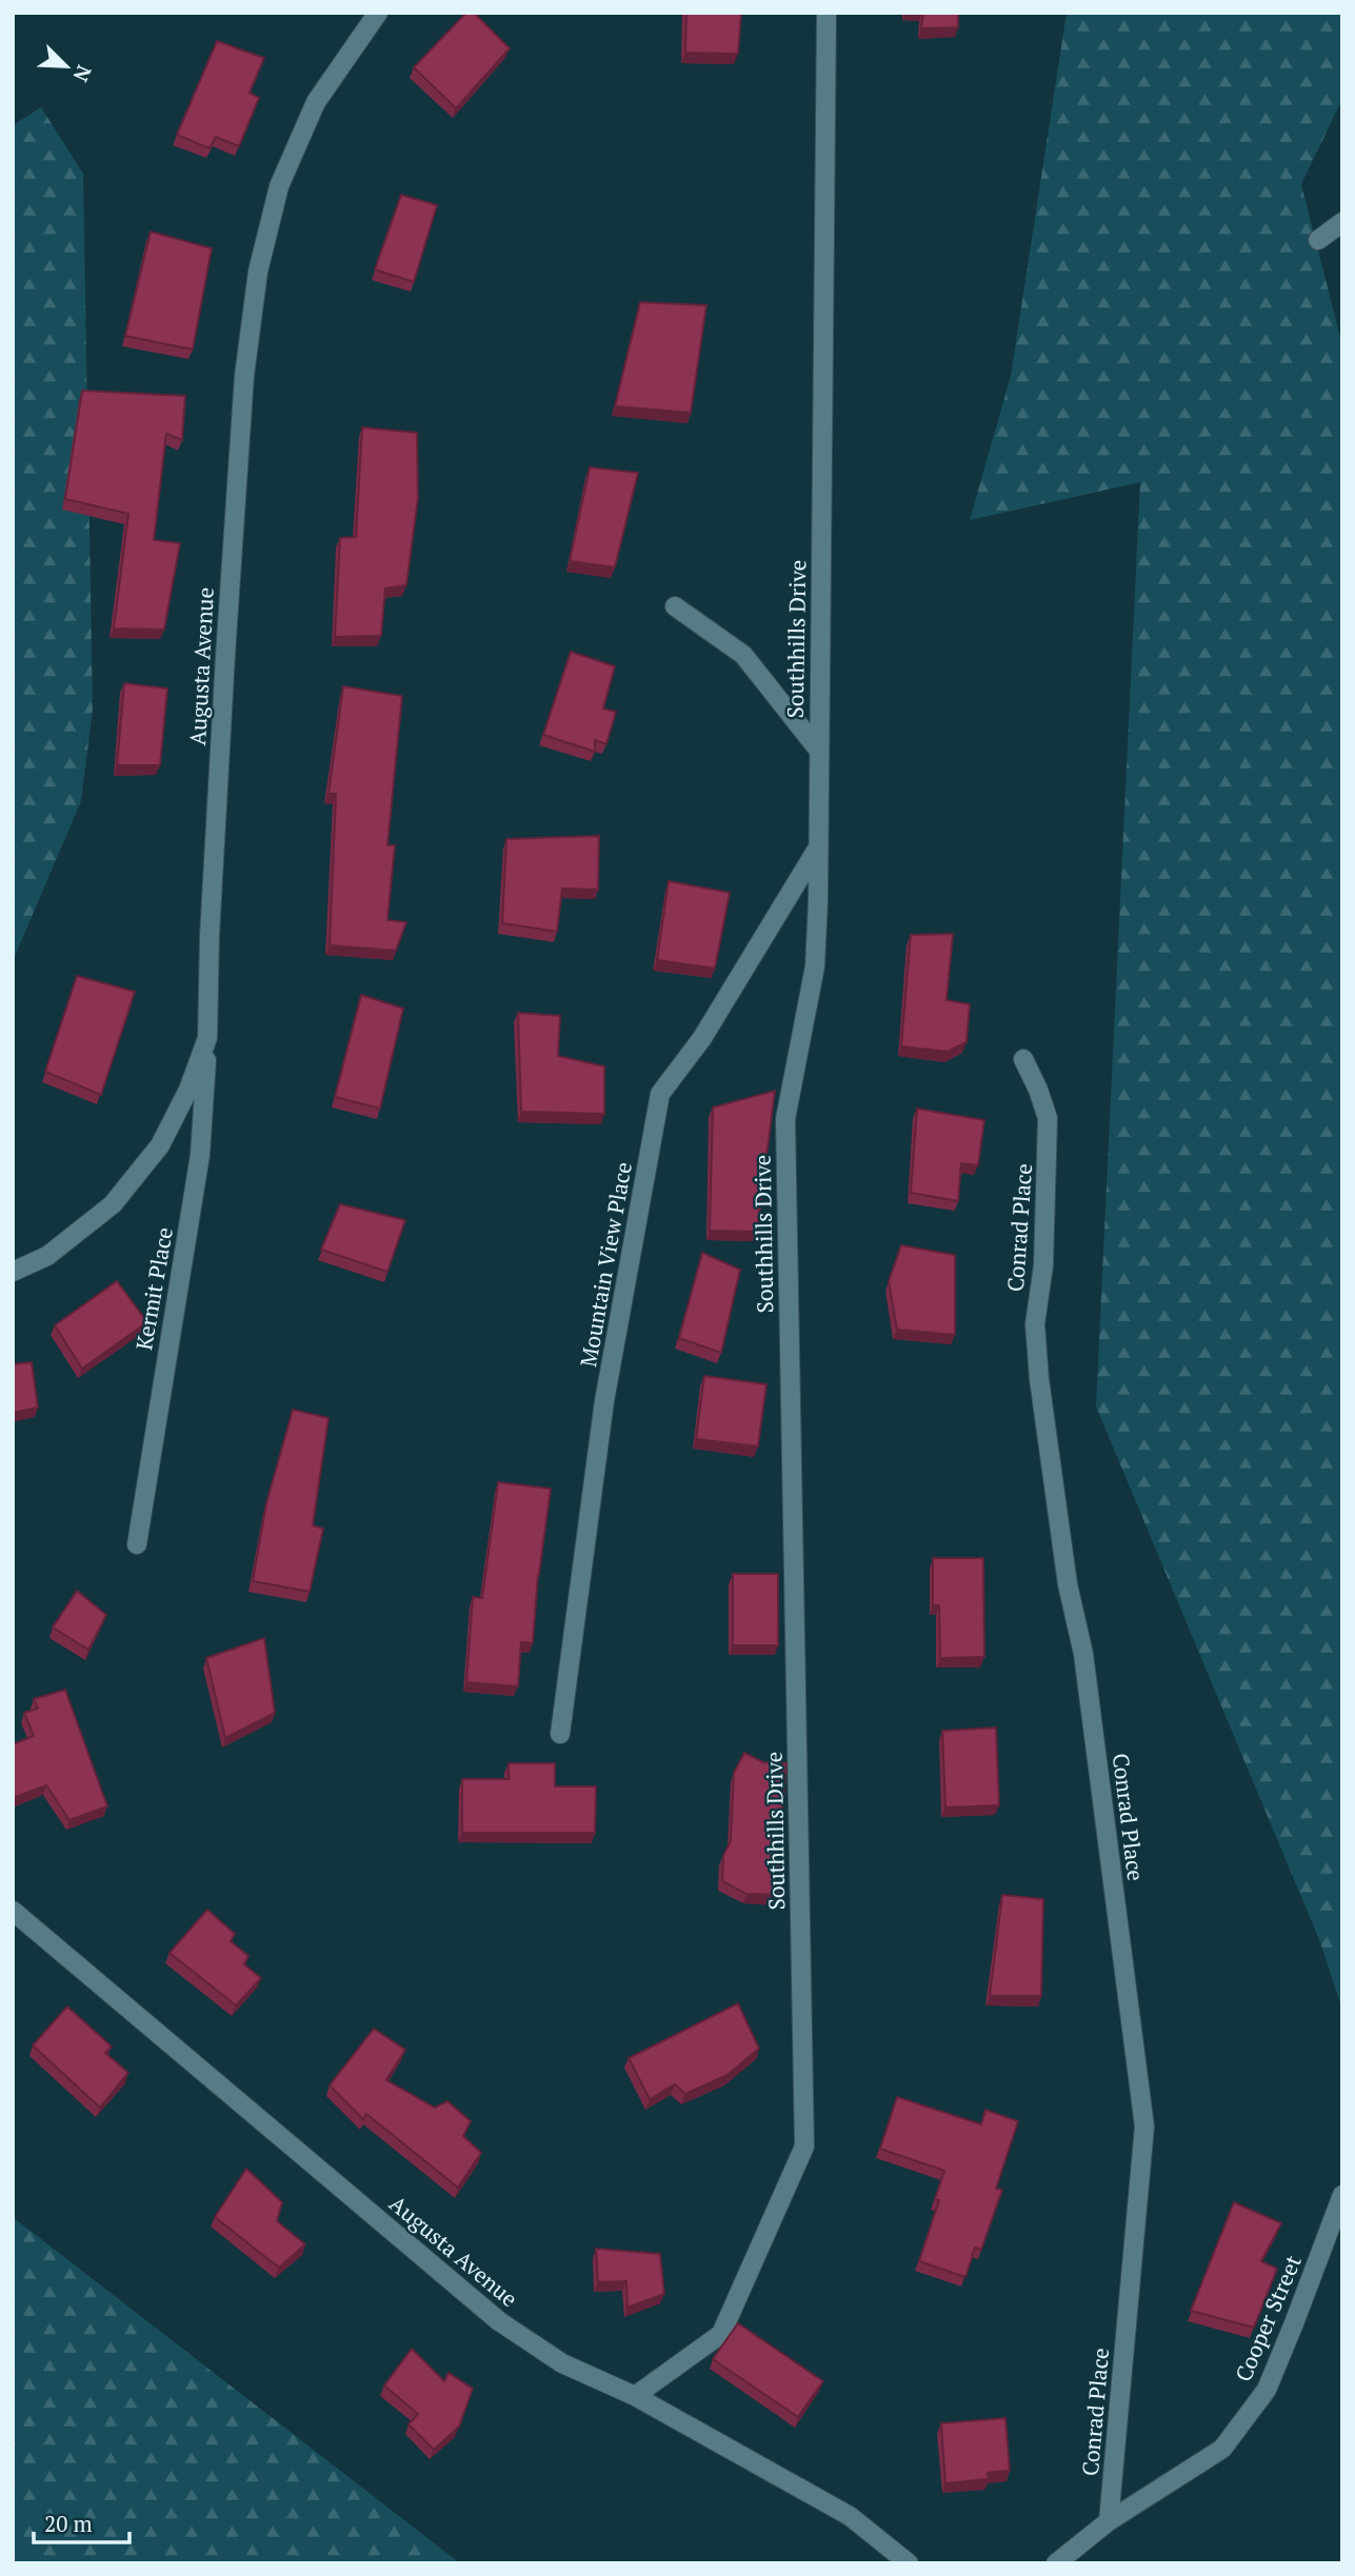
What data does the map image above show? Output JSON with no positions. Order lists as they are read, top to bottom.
{
  "streets": {
    "street": [
      "Southhills Drive",
      "Augusta Avenue",
      "Conrad Place",
      "Mountain View Place",
      "Kermit Place",
      "Cooper Street"
    ]
  },
  "crossings": [
    ["Southhills Drive", "Augusta Avenue"],
    ["Southhills Drive", "Mountain View Place"],
    ["Augusta Avenue", "Kermit Place"],
    ["Conrad Place", "Cooper Street"]
  ],
  "scale_bar": "20 m",
  "north": "bottom right"
}
